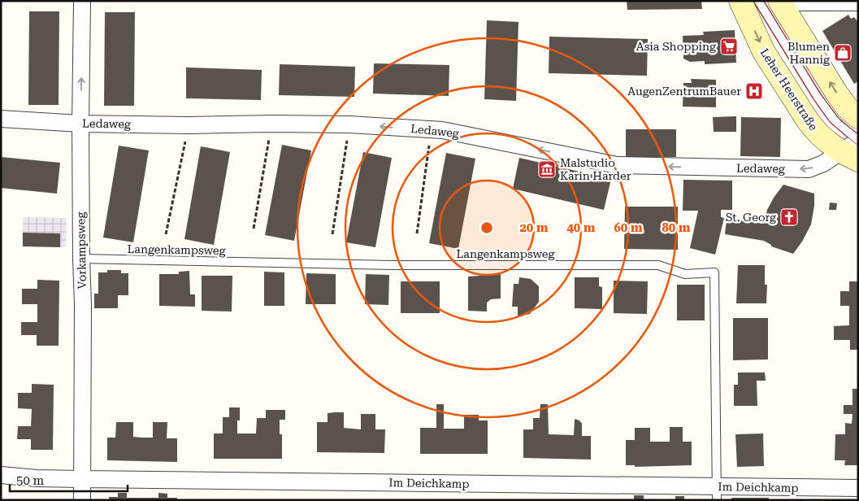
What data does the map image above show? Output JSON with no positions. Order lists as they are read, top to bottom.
{
  "streets": {
    "main road": ["Leher Heerstraße"],
    "street": ["Ledaweg", "Vorkampsweg", "Im Deichkamp"],
    "lane": ["Langenkampsweg"]
  },
  "crossings": [
    ["Leher Heerstraße", "Ledaweg"],
    ["Ledaweg", "Vorkampsweg"],
    ["Langenkampsweg", "Vorkampsweg"],
    ["Langenkampsweg", "Im Deichkamp"],
    ["Vorkampsweg", "Im Deichkamp"]
  ],
  "one_way": ["Ledaweg"],
  "places": {
    "supermarket": ["Asia Shopping"],
    "shop": ["Blumen Hannig"],
    "hospital": ["AugenZentrumBauer"],
    "museum": ["Malstudio Karin Harder"],
    "church": ["St. Georg"]
  },
  "scale_bar": "50 m",
  "rings": [
    "20 m",
    "40 m",
    "60 m",
    "80 m"
  ]
}
